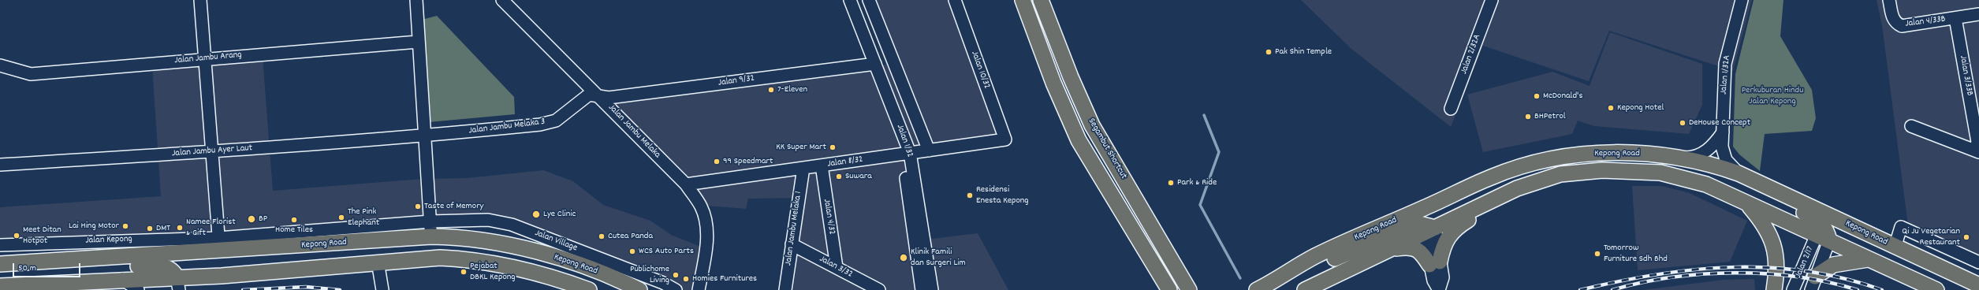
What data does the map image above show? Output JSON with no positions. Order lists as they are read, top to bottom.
{
  "streets": {
    "main road": ["Segambut Shortcut", "Kepong Road"],
    "street": [
      "Jalan 4/33B",
      "Jalan 2/32A",
      "Jalan Jambu Arang",
      "Jalan 10/32",
      "Jalan 1/32A",
      "Jalan 3/33B",
      "Jalan 9/32",
      "Jalan Jambu Melaka 3",
      "Jalan Jambu Melaka",
      "Jalan 1/32",
      "Jalan Jambu Ayer Laut",
      "Jalan 8/32",
      "Jalan 4/32",
      "Jalan Jambu Melaka 1",
      "Jalan Kepong",
      "Jalan Village",
      "Jalan 2/17",
      "Jalan 3/32"
    ]
  },
  "crossings": [
    ["Jalan 4/33B", "Jalan 3/33B"],
    ["Jalan 10/32", "Jalan 8/32"],
    ["Jalan 9/32", "Jalan Jambu Melaka 3"],
    ["Jalan 9/32", "Jalan Jambu Melaka"],
    ["Jalan 9/32", "Jalan 1/32"],
    ["Jalan Jambu Melaka 3", "Jalan Jambu Melaka"],
    ["Jalan Jambu Melaka 3", "Jalan Jambu Ayer Laut"],
    ["Jalan Jambu Melaka", "Jalan 8/32"],
    ["Jalan 1/32", "Jalan 8/32"],
    ["Kepong Road", "Jalan Kepong"],
    ["Kepong Road", "Jalan Village"],
    ["Kepong Road", "Jalan 2/17"],
    ["Jalan 8/32", "Jalan 4/32"],
    ["Jalan 8/32", "Jalan Jambu Melaka 1"],
    ["Jalan 4/32", "Jalan 3/32"],
    ["Jalan Jambu Melaka 1", "Jalan 3/32"]
  ],
  "parks": ["Perkuburan Hindu Jalan Kepong"],
  "places": [
    "Pak Shin Temple",
    "7-Eleven",
    "McDonald's",
    "Kepong Hotel",
    "BHPetrol",
    "DeHouse Concept",
    "KK Super Mart",
    "99 Speedmart",
    "Suwara",
    "Park & Ride",
    "Residensi Enesta Kepong",
    "Taste of Memory",
    "Lye Clinic",
    "The Pink Elephant",
    "BP",
    "Home Tiles",
    "Lai Hing Motor",
    "Namee Florist & Gift",
    "DMT",
    "Meet Ditan Hotpot",
    "Cutea Panda",
    "Qi Ju Vegetarian Restaurant",
    "WCS Auto Parts",
    "Tomorrow Furniture Sdh Bhd",
    "Klinik Famili dan Surgeri Lim",
    "Pejabat DBKL Kepong",
    "Publichome Living",
    "Homies Furnitures"
  ],
  "scale_bar": "50 m"
}
